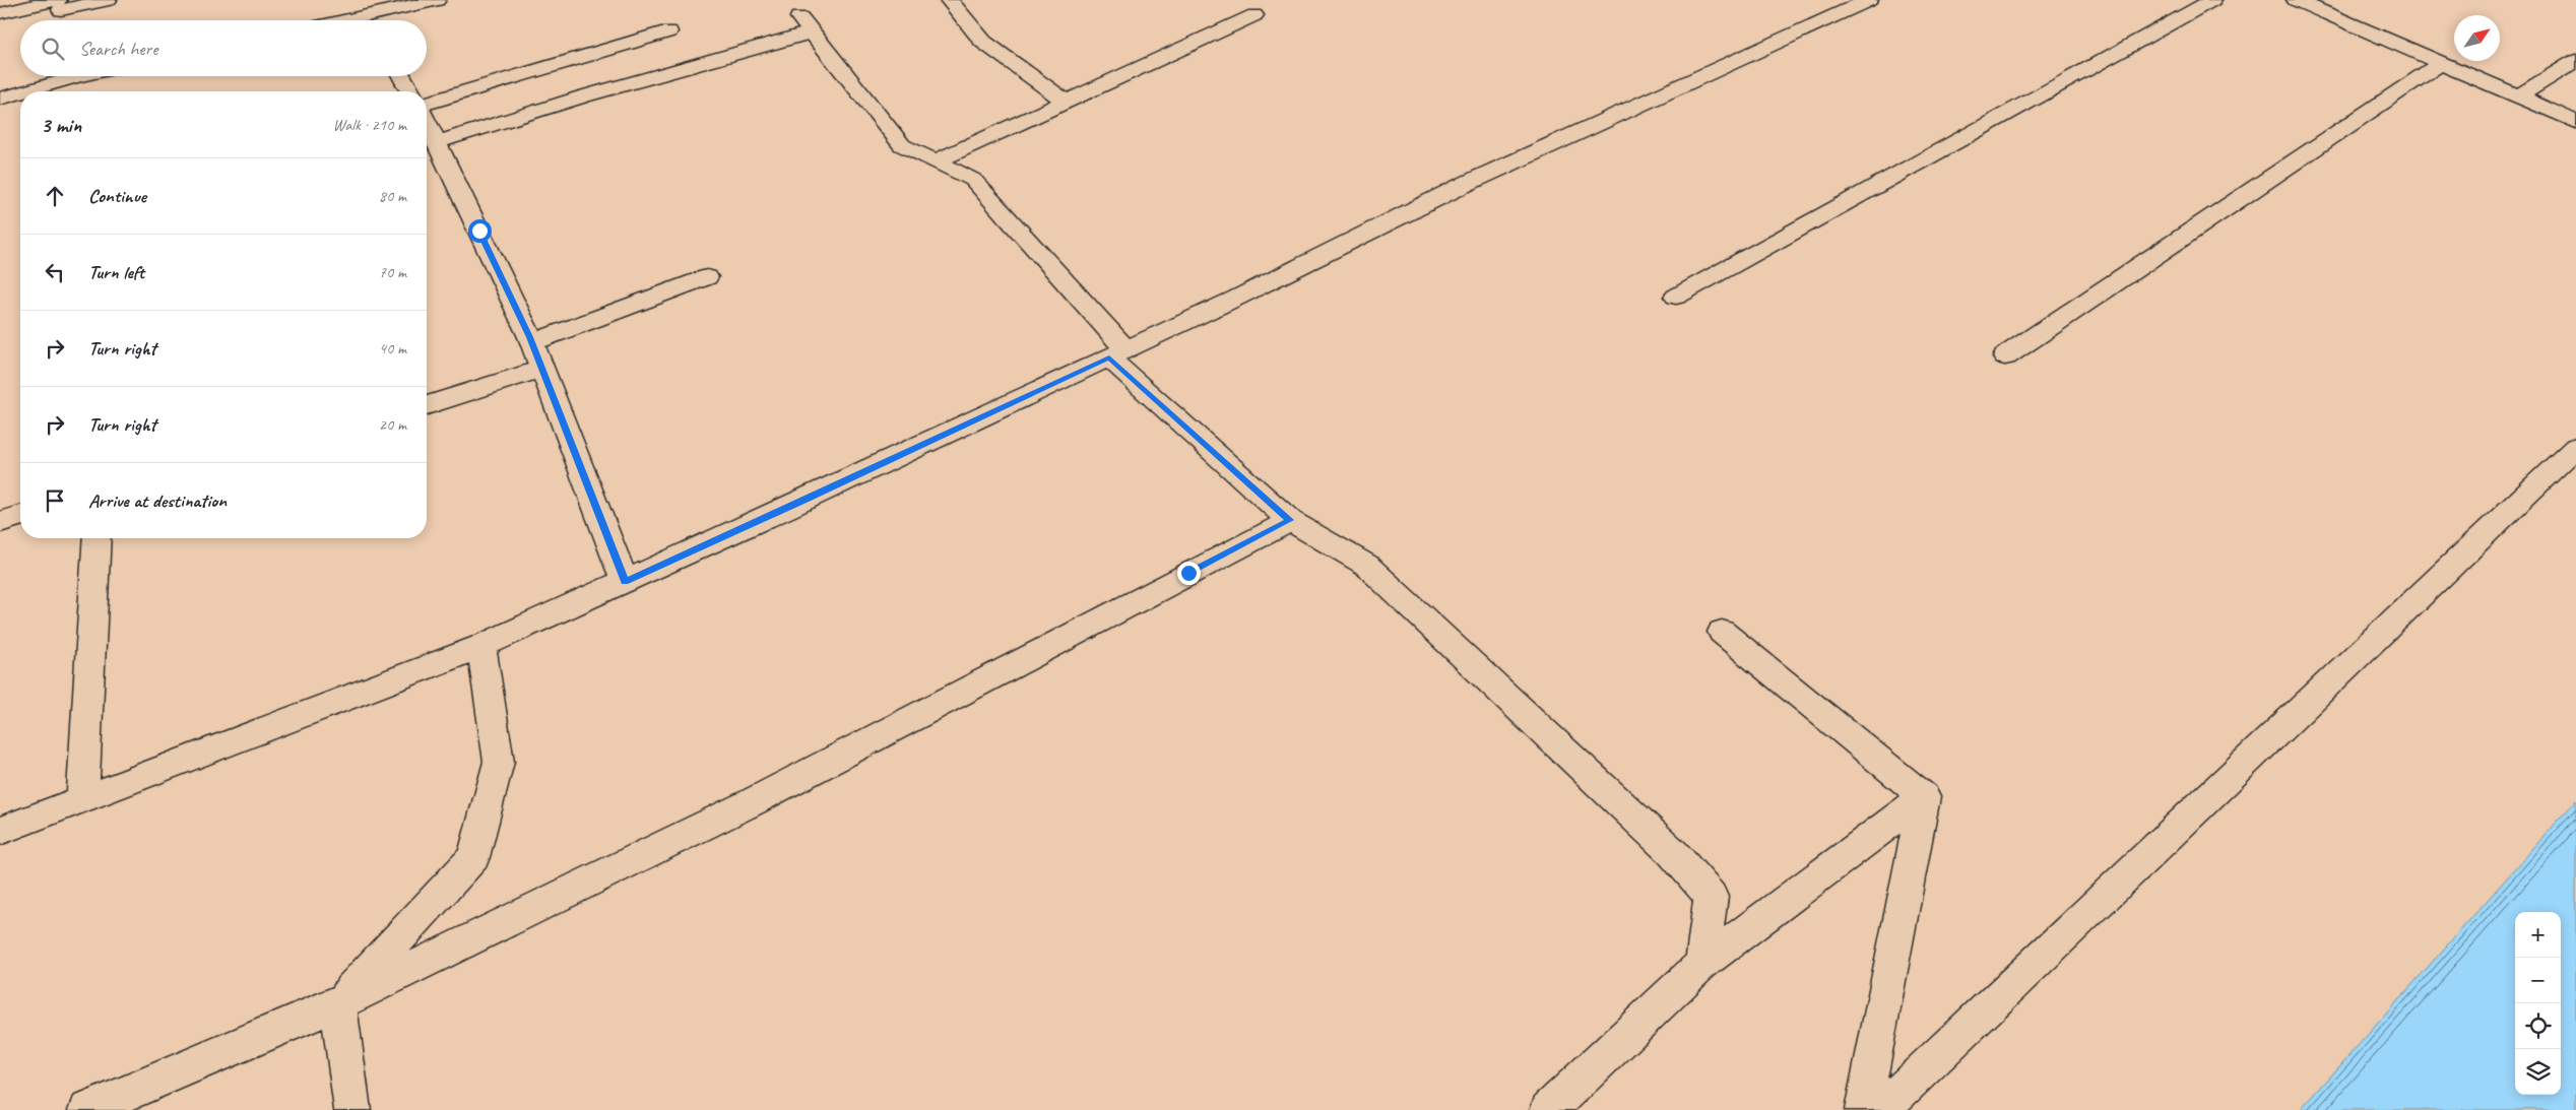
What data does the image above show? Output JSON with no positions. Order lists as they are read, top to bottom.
{
  "north": "top right",
  "page": {
    "search": "Search here",
    "heading": ["3 min", "Walk · 210 m"],
    "list": [
      ["Continue", "80 m"],
      ["Turn left", "70 m"],
      ["Turn right", "40 m"],
      ["Turn right", "20 m"],
      "Arrive at destination"
    ],
    "map_buttons": ["+", "−"]
  }
}
